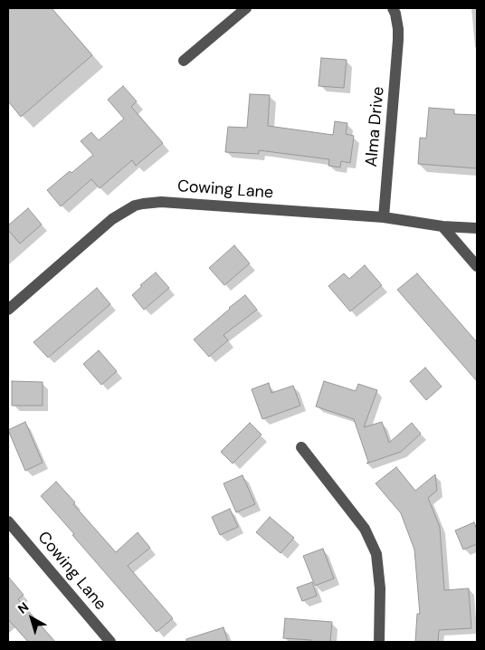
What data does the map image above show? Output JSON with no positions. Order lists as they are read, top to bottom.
{
  "streets": {
    "street": ["Alma Drive", "Cowing Lane"]
  },
  "crossings": [
    ["Alma Drive", "Cowing Lane"]
  ],
  "north": "top left"
}
